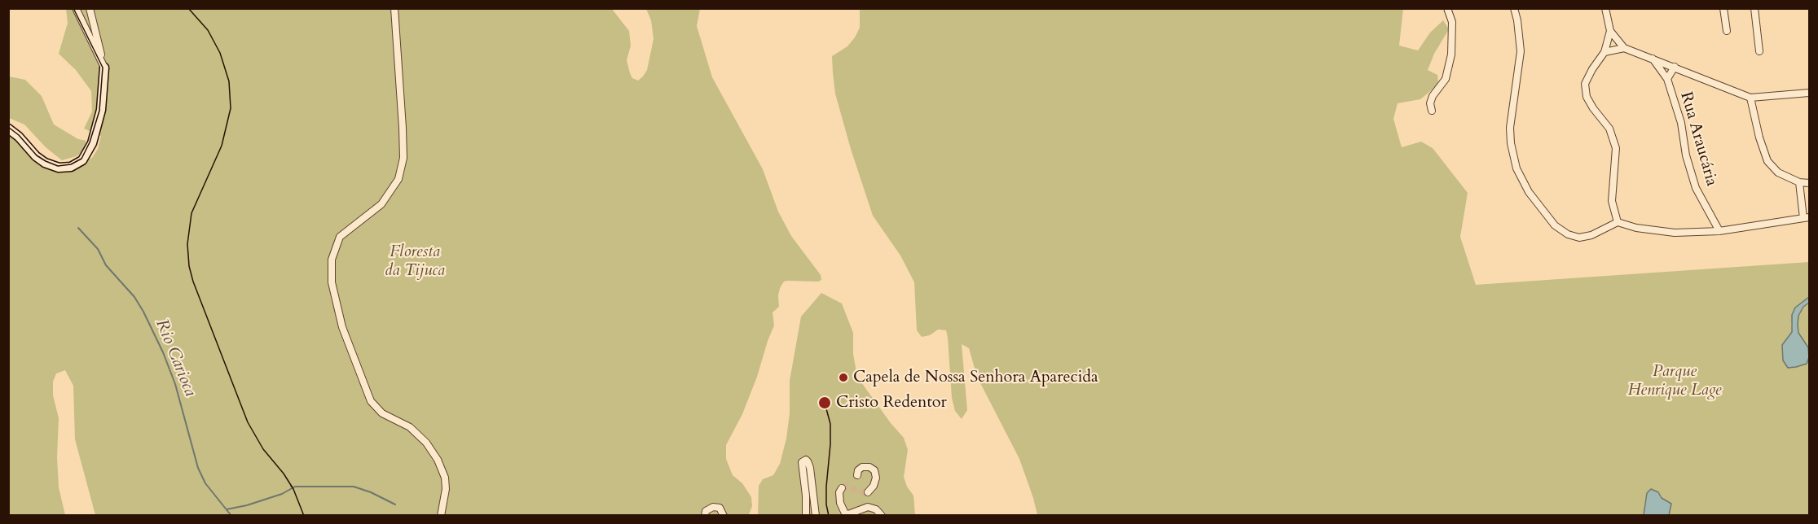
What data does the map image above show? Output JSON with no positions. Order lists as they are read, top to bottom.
{
  "streets": {
    "street": ["Rua Araucária"]
  },
  "water": ["Rio Carioca"],
  "parks": ["Floresta da Tijuca", "Parque Henrique Lage"],
  "places": ["Capela de Nossa Senhora Aparecida", "Cristo Redentor"]
}
